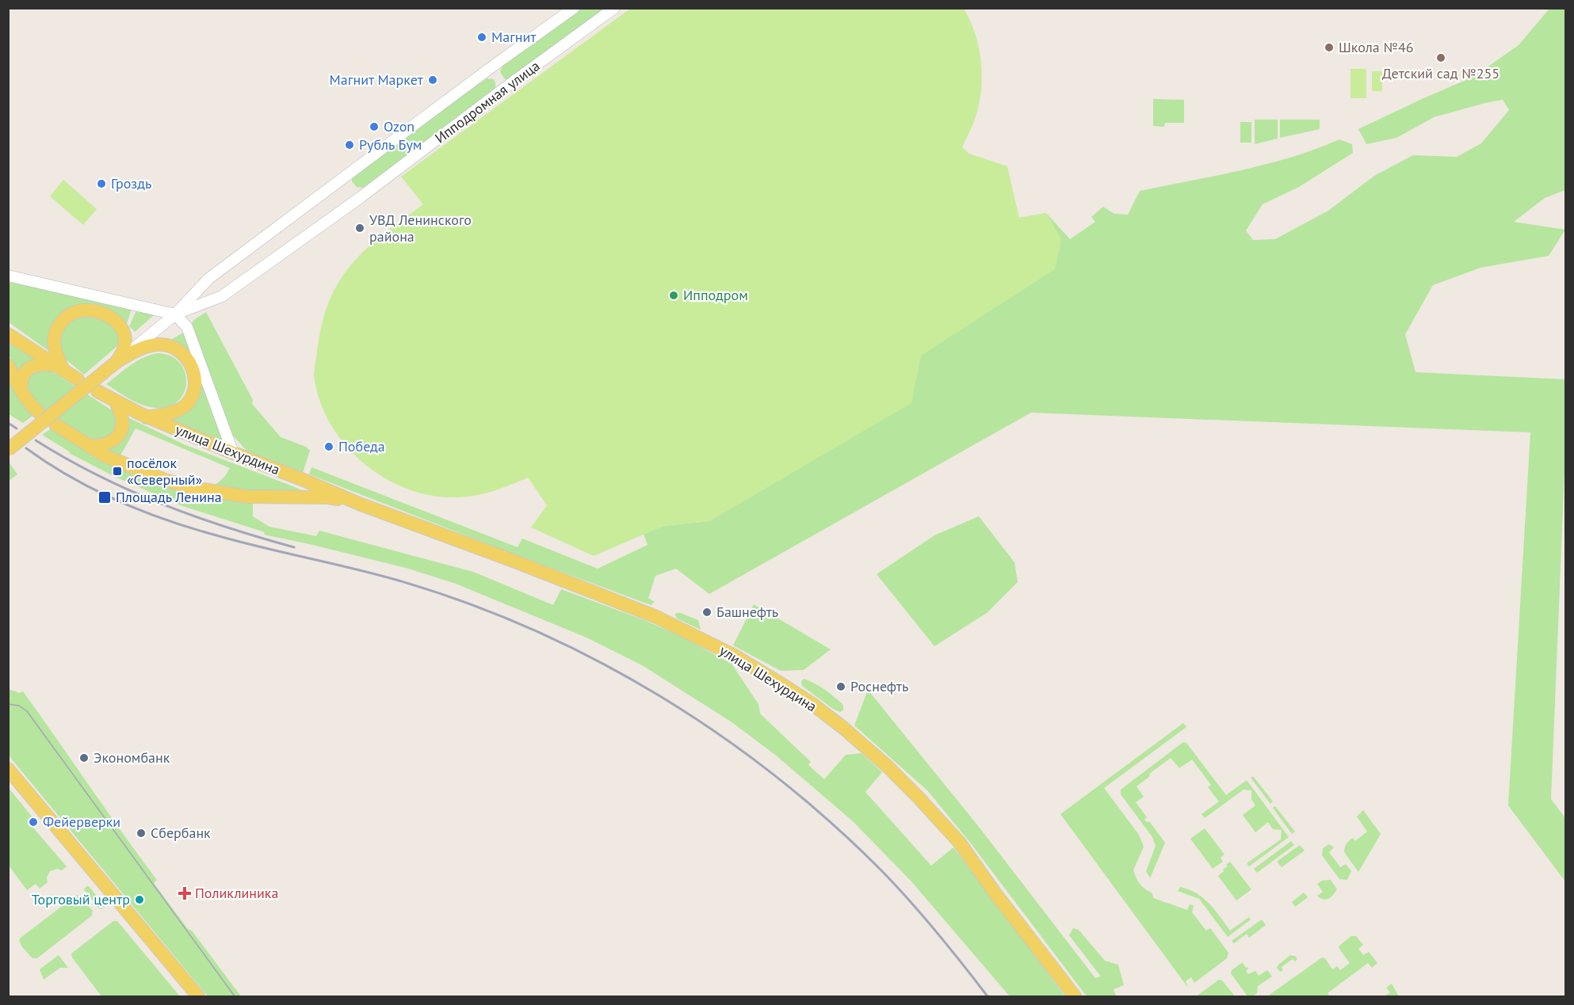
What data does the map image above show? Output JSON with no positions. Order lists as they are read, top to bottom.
{
  "streets": {
    "main road": ["улица Шехурдина"],
    "street": ["Ипподромная улица"]
  },
  "places": {
    "other": [
      "Магнит",
      "Школа №46",
      "Детский сад №255",
      "Магнит Маркет",
      "Ozon",
      "Рубль Бум",
      "Гроздь",
      "УВД Ленинского района",
      "Ипподром",
      "Победа",
      "Башнефть",
      "Роснефть",
      "Экономбанк",
      "Фейерверки",
      "Сбербанк",
      "Торговый центр"
    ],
    "transit": ["посёлок «Северный»", "Площадь Ленина"],
    "health": ["Поликлиника"]
  }
}
